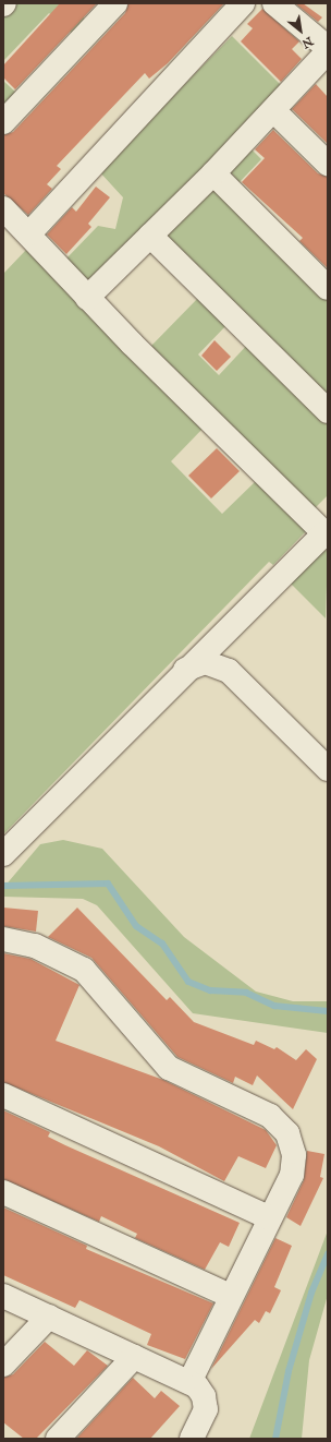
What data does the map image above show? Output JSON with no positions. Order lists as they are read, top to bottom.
{
  "north": "bottom right"
}
